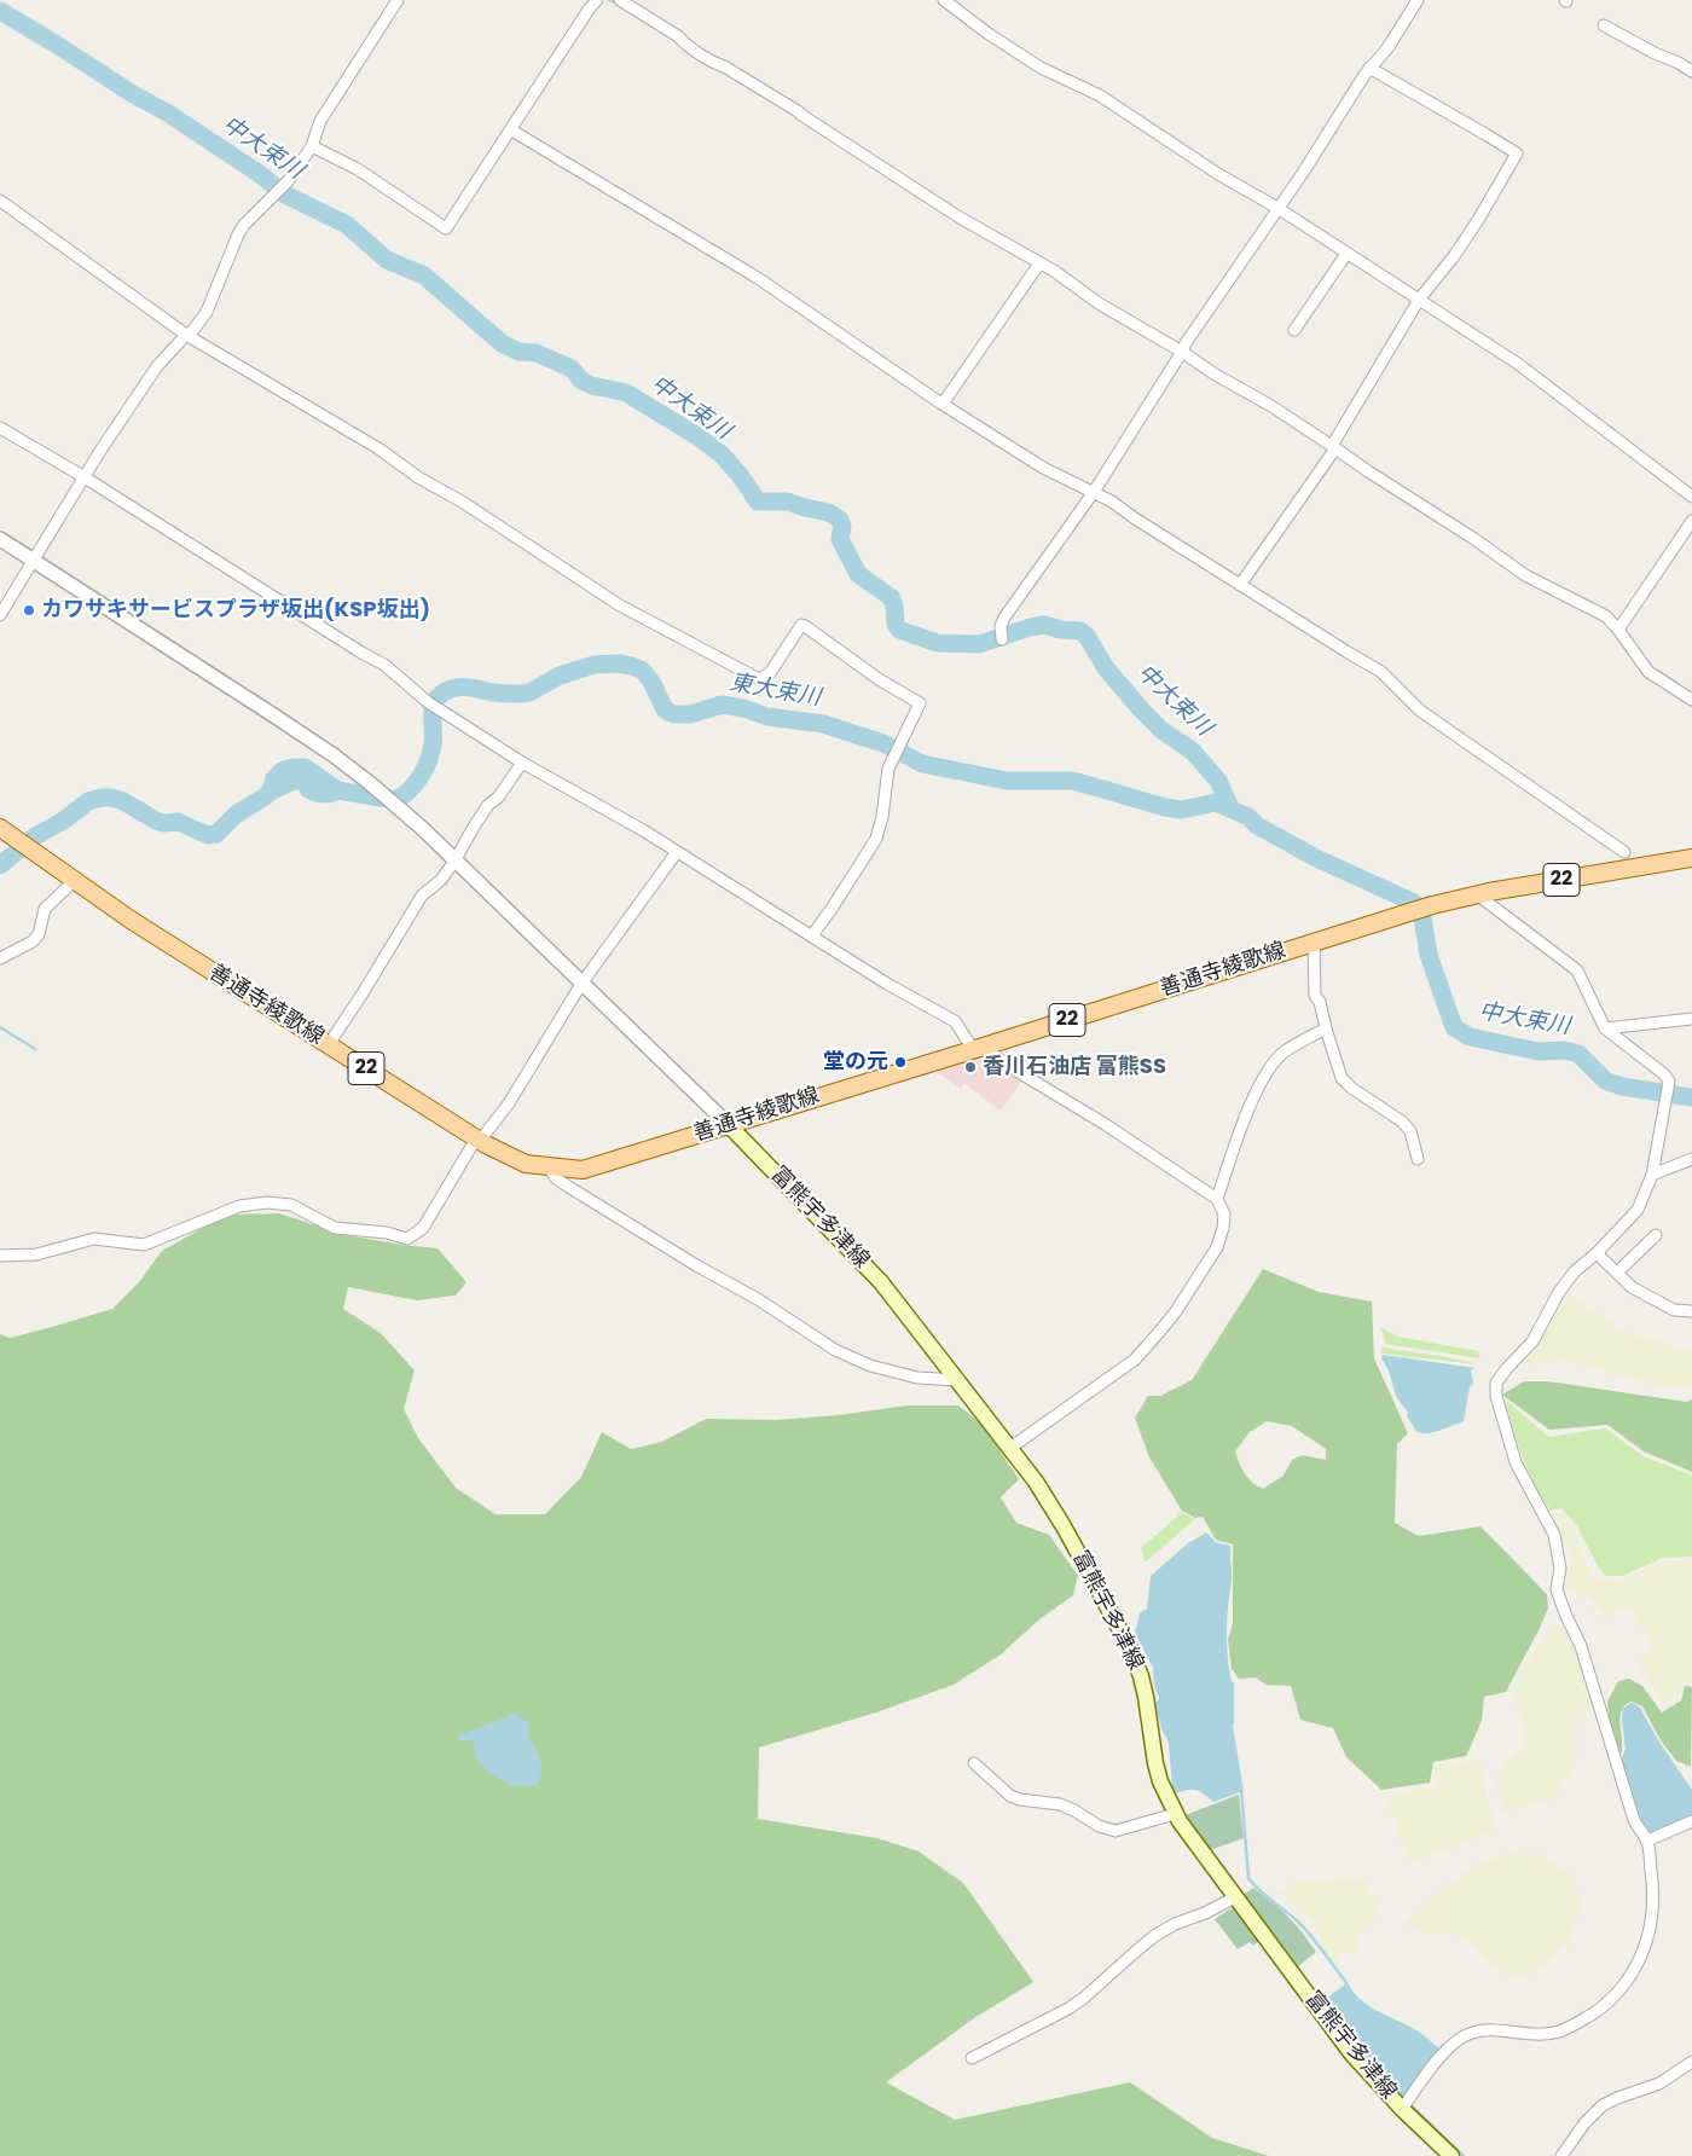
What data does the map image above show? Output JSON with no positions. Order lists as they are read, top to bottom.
{
  "streets": {
    "main road": ["22", "善通寺綾歌線", "富熊宇多津線"]
  },
  "crossings": [
    ["善通寺綾歌線", "富熊宇多津線"]
  ],
  "water": ["中大束川", "東大束川"],
  "places": ["カワサキサービスプラザ坂出(KSP坂出)", "堂の元", "香川石油店 富熊SS"]
}
